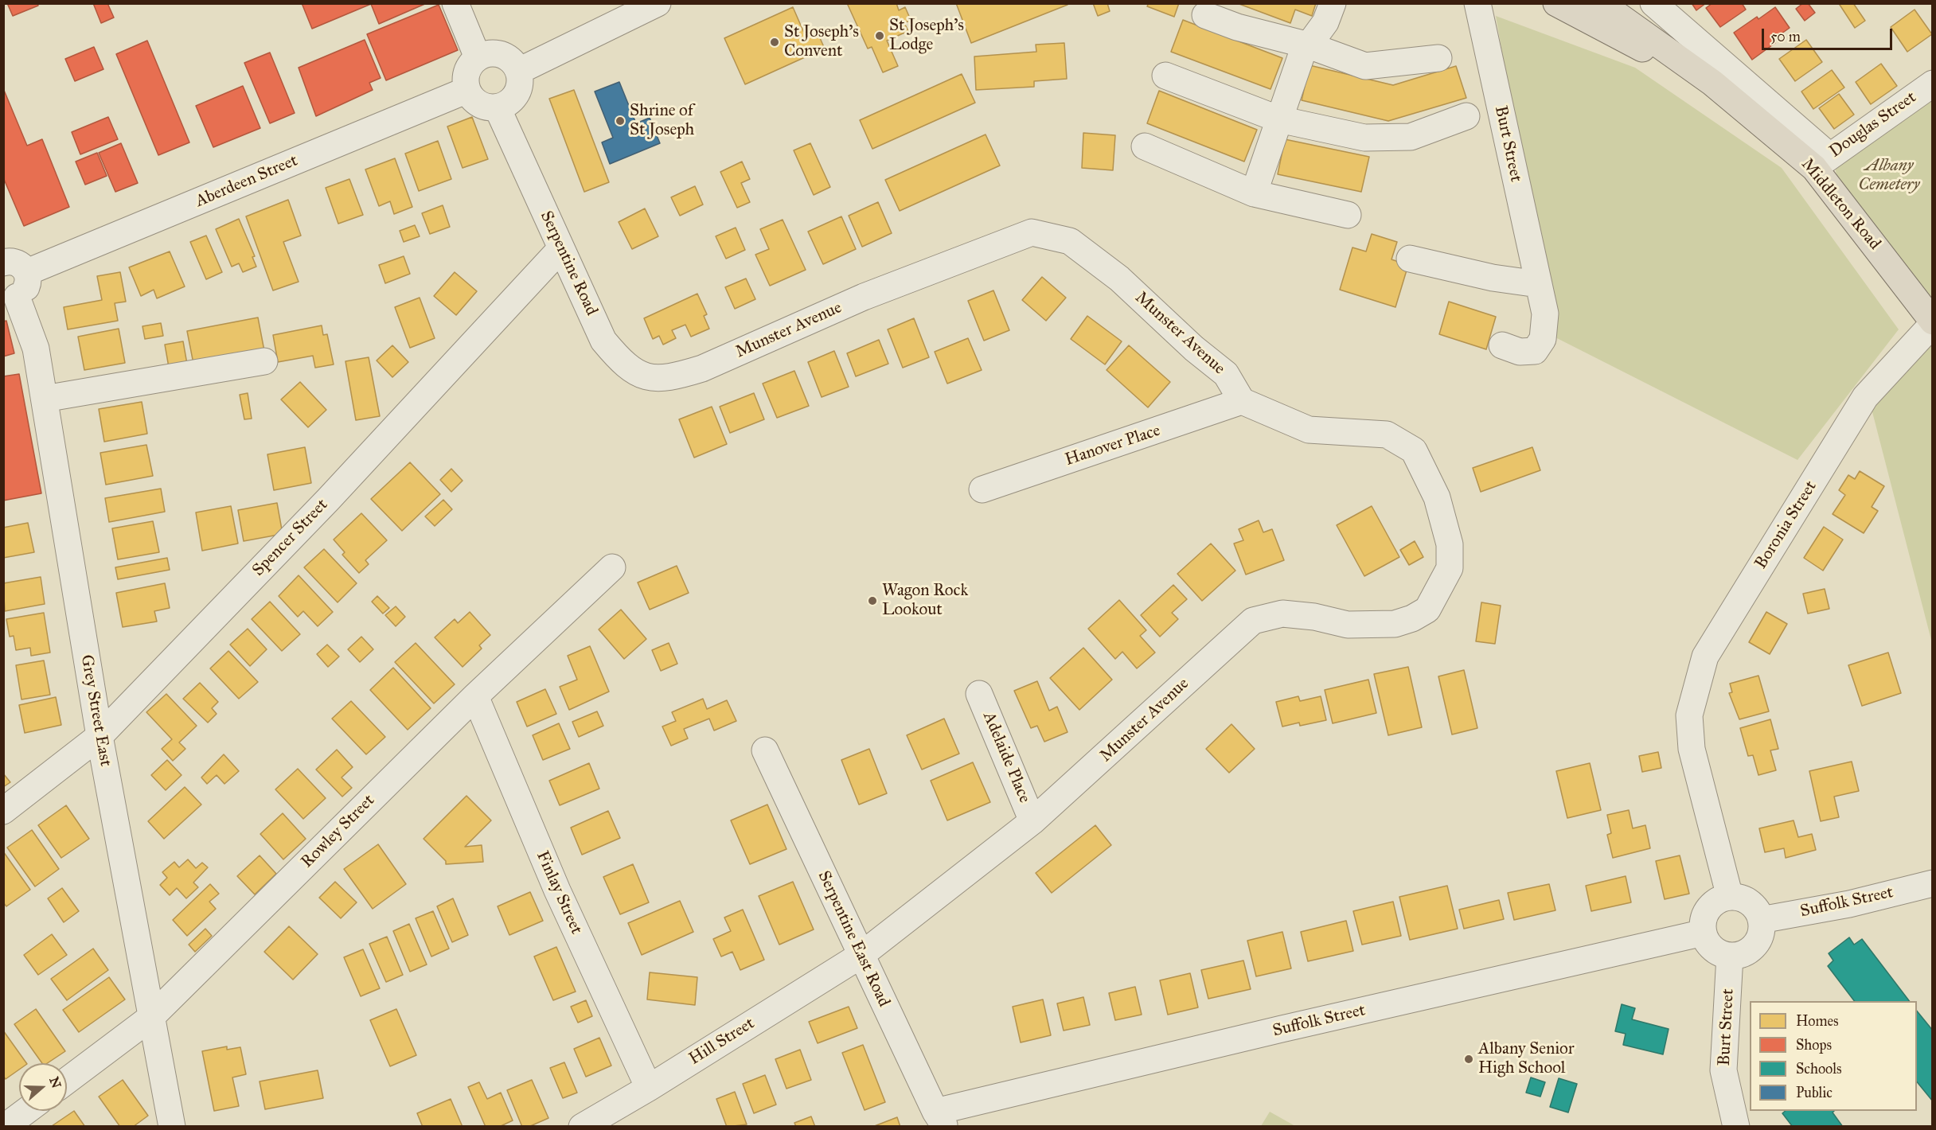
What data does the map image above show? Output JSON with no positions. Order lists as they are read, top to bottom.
{
  "streets": {
    "main road": ["Middleton Road"],
    "street": [
      "Douglas Street",
      "Burt Street",
      "Aberdeen Street",
      "Serpentine Road",
      "Munster Avenue",
      "Hanover Place",
      "Boronia Street",
      "Spencer Street",
      "Grey Street East",
      "Adelaide Place",
      "Rowley Street",
      "Finlay Street",
      "Suffolk Street",
      "Serpentine East Road",
      "Hill Street"
    ]
  },
  "crossings": [
    ["Douglas Street", "Middleton Road"],
    ["Burt Street", "Boronia Street"],
    ["Burt Street", "Suffolk Street"],
    ["Aberdeen Street", "Serpentine Road"],
    ["Middleton Road", "Boronia Street"],
    ["Serpentine Road", "Munster Avenue"],
    ["Serpentine Road", "Spencer Street"],
    ["Munster Avenue", "Hanover Place"],
    ["Munster Avenue", "Adelaide Place"],
    ["Munster Avenue", "Serpentine East Road"],
    ["Munster Avenue", "Hill Street"],
    ["Boronia Street", "Suffolk Street"],
    ["Spencer Street", "Grey Street East"],
    ["Grey Street East", "Rowley Street"],
    ["Rowley Street", "Finlay Street"],
    ["Finlay Street", "Hill Street"],
    ["Suffolk Street", "Serpentine East Road"],
    ["Serpentine East Road", "Hill Street"]
  ],
  "parks": ["Albany Cemetery"],
  "places": [
    "St Joseph's Lodge",
    "St Joseph's Convent",
    "Shrine of St Joseph",
    "Wagon Rock Lookout",
    "Albany Senior High School"
  ],
  "legend": [
    "Homes",
    "Shops",
    "Schools",
    "Public"
  ],
  "scale_bar": "50 m",
  "north": "right"
}
